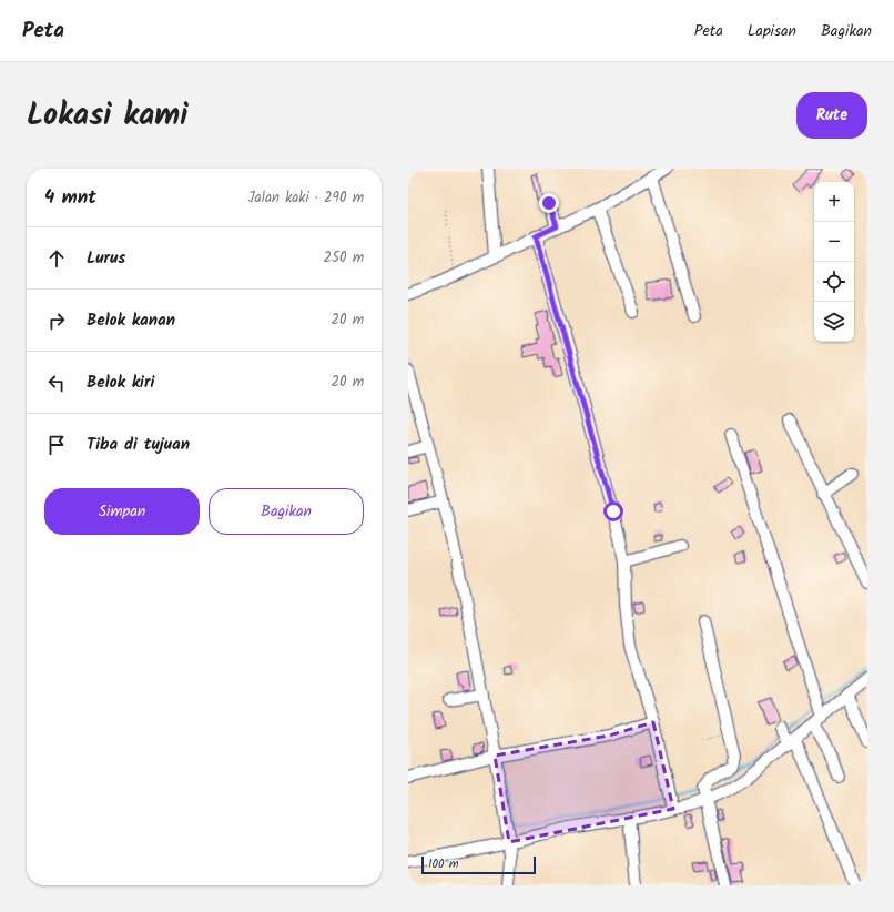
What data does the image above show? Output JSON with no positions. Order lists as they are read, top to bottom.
{
  "scale_bar": "100 m",
  "page": {
    "header": "Peta",
    "nav": ["Peta", "Lapisan", "Bagikan"],
    "title": "Lokasi kami",
    "buttons": [
      "Rute",
      ["Simpan", "Bagikan"]
    ],
    "heading": ["4 mnt", "Jalan kaki · 290 m"],
    "map_buttons": ["+", "−"],
    "list": [
      ["Lurus", "250 m"],
      ["Belok kanan", "20 m"],
      ["Belok kiri", "20 m"],
      "Tiba di tujuan"
    ],
    "scale": "100 m"
  }
}
